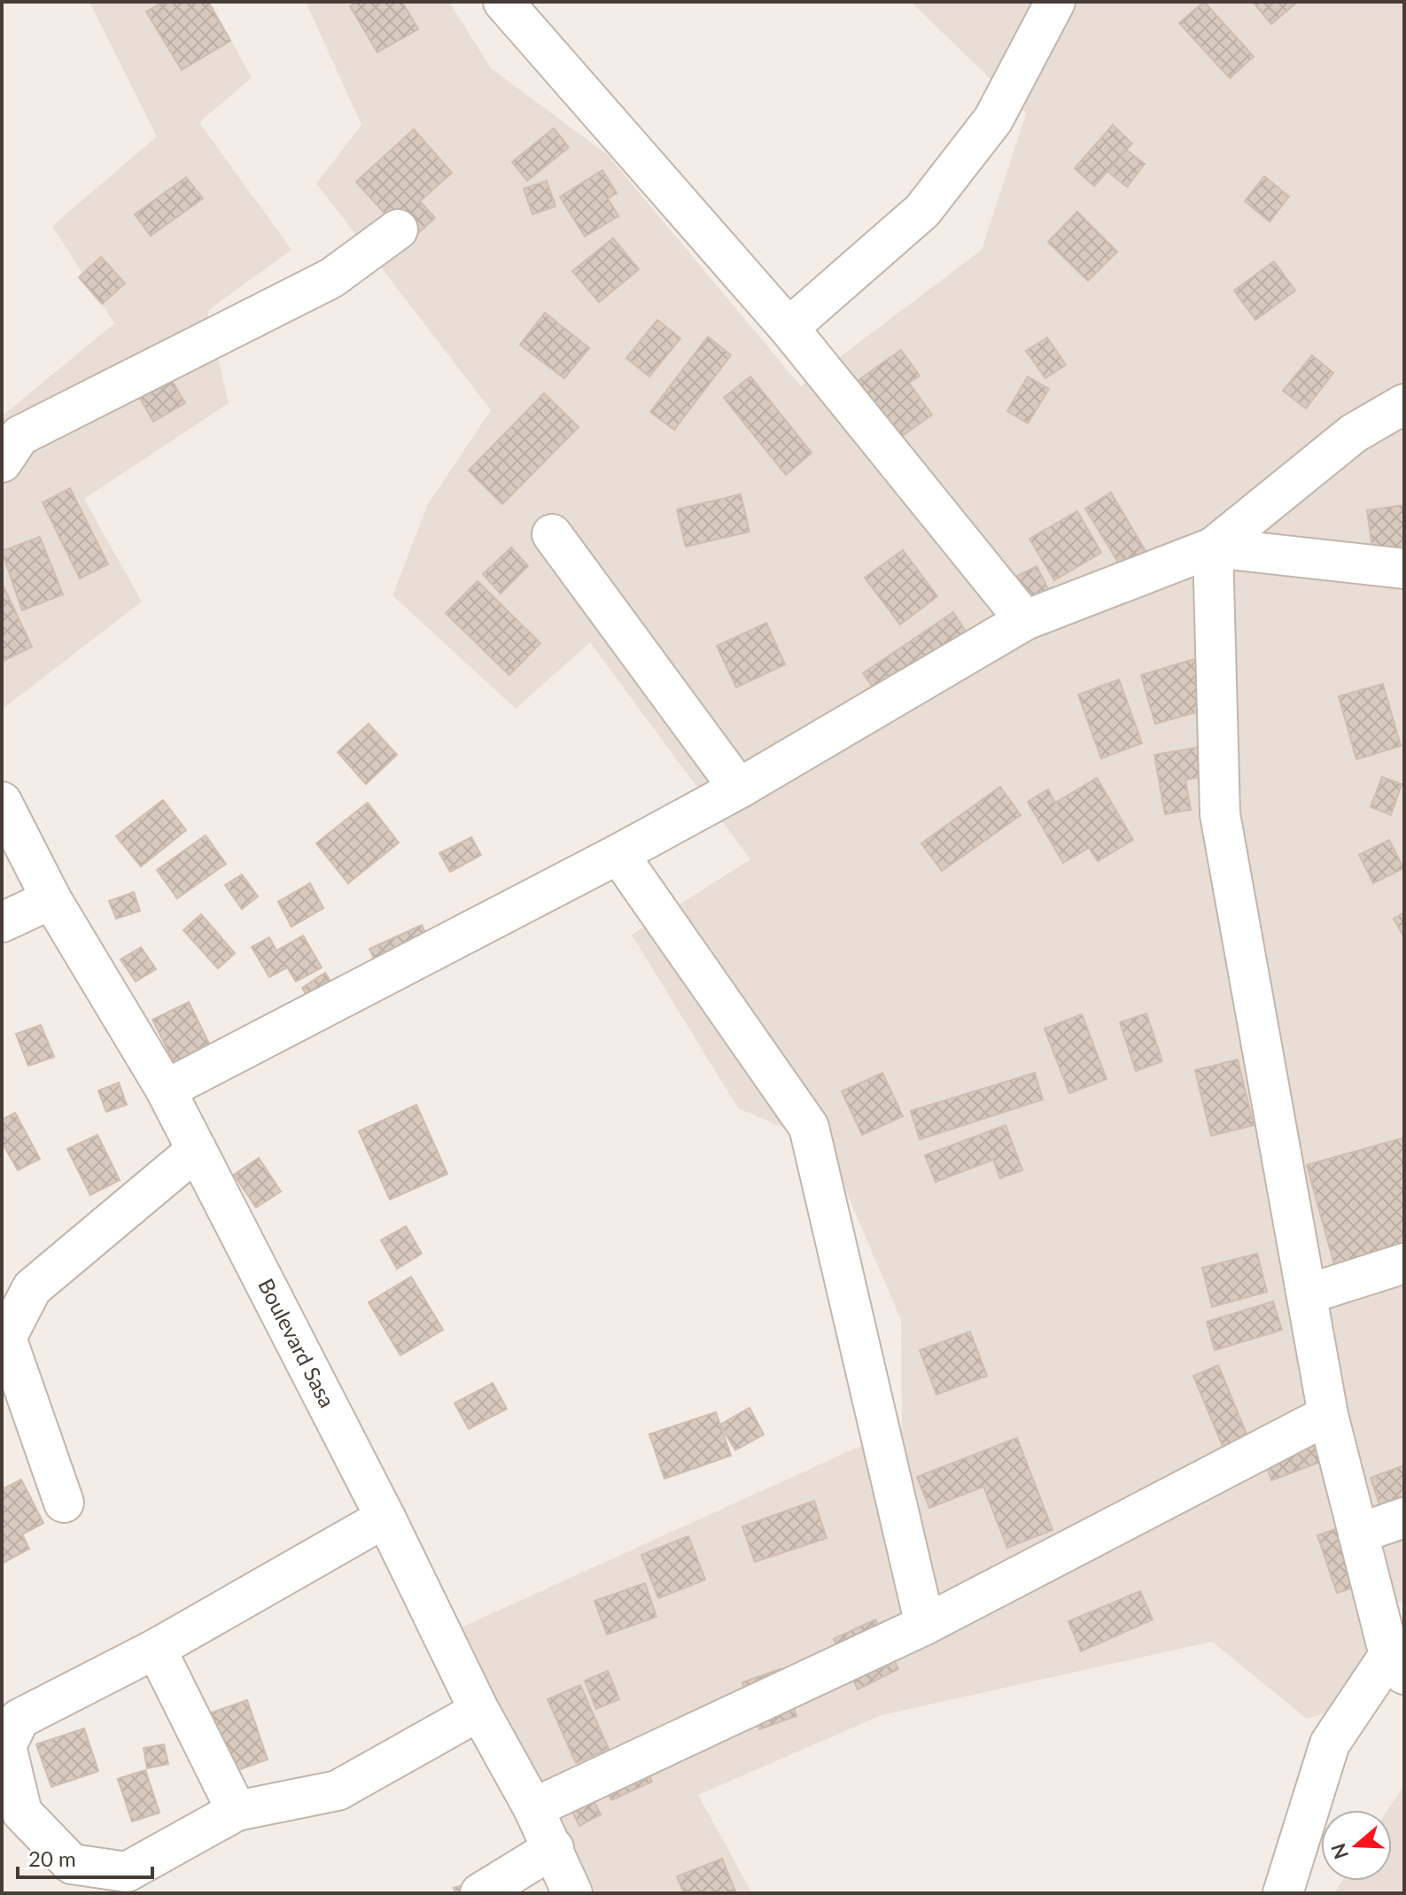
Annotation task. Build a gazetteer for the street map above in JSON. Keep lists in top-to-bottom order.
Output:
{
  "streets": {
    "street": ["Boulevard Sasa"]
  },
  "scale_bar": "20 m",
  "north": "left"
}
